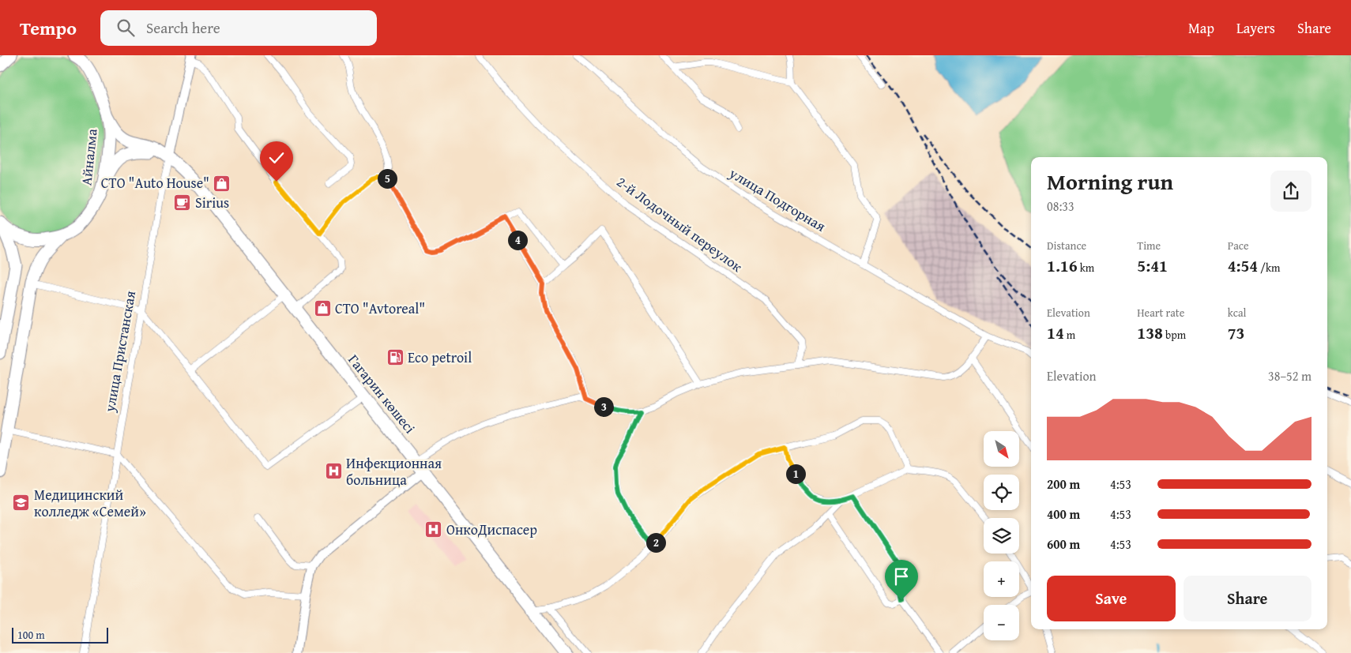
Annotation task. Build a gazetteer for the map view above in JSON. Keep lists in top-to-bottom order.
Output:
{
  "streets": {
    "highway": ["Айналма", "Гагарин көшесі"],
    "street": ["улица Подгорная", "2-й Лодочный переулок", "улица Пристанская"]
  },
  "crossings": [
    ["Айналма", "Гагарин көшесі"],
    ["улица Пристанская", "Гагарин көшесі"]
  ],
  "places": {
    "shop": ["СТО \"Auto House\"", "СТО \"Avtoreal\""],
    "cafe": ["Sirius"],
    "fuel station": ["Eco petroil"],
    "hospital": ["Инфекционная больница", "ОнкоДиспасер"],
    "school or university": ["Медицинский колледж «Семей»"]
  },
  "scale_bar": "100 m",
  "north": "bottom right",
  "page": {
    "header": "Tempo",
    "search": "Search here",
    "nav": ["Map", "Layers", "Share"],
    "heading": ["Morning run", "08:33"],
    "pins": [
      "5",
      "4",
      "3",
      "1",
      "2"
    ],
    "stats": [
      ["Distance", "1.16 km"],
      ["Time", "5:41"],
      ["Pace", "4:54 /km"],
      ["Elevation", "14 m"],
      ["Heart rate", "138 bpm"],
      ["kcal", "73"]
    ],
    "chart": ["Elevation", "38–52 m"],
    "map_buttons": ["+", "−"],
    "list": [
      {
        "name": "200 m",
        "note": "4:53"
      },
      {
        "name": "400 m",
        "note": "4:53"
      },
      {
        "name": "600 m",
        "note": "4:53"
      }
    ],
    "buttons": ["Save", "Share"],
    "scale": "100 m"
  }
}
